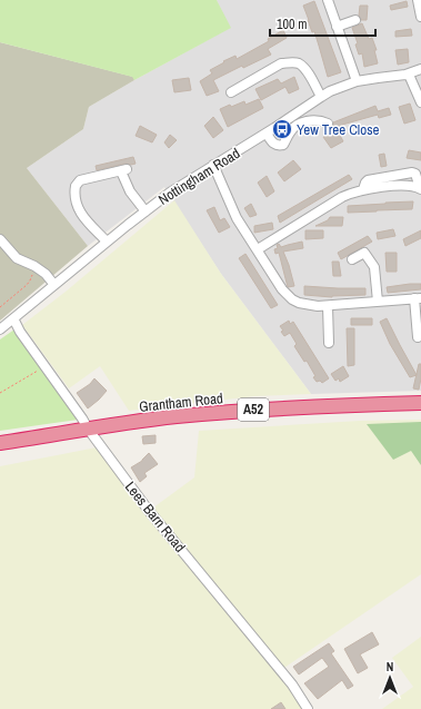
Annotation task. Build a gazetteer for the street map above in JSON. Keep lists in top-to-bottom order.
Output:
{
  "streets": {
    "highway": ["Grantham Road", "A52"],
    "street": ["Nottingham Road", "Lees Barn Road"]
  },
  "crossings": [
    ["Nottingham Road", "Lees Barn Road"],
    ["Grantham Road", "Lees Barn Road"]
  ],
  "places": {
    "bus stop": ["Yew Tree Close"]
  },
  "scale_bar": "100 m",
  "north": "top"
}
